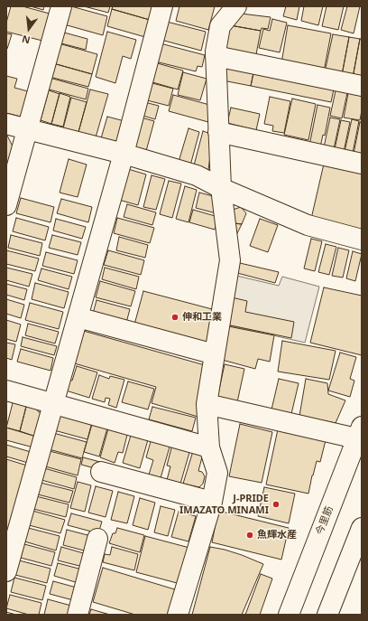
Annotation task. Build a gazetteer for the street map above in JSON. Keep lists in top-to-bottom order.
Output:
{
  "streets": {
    "street": ["今里筋"]
  },
  "places": ["伸和工業", "J-PRIDE IMAZATO MINAMI", "魚輝水産"],
  "north": "bottom"
}
